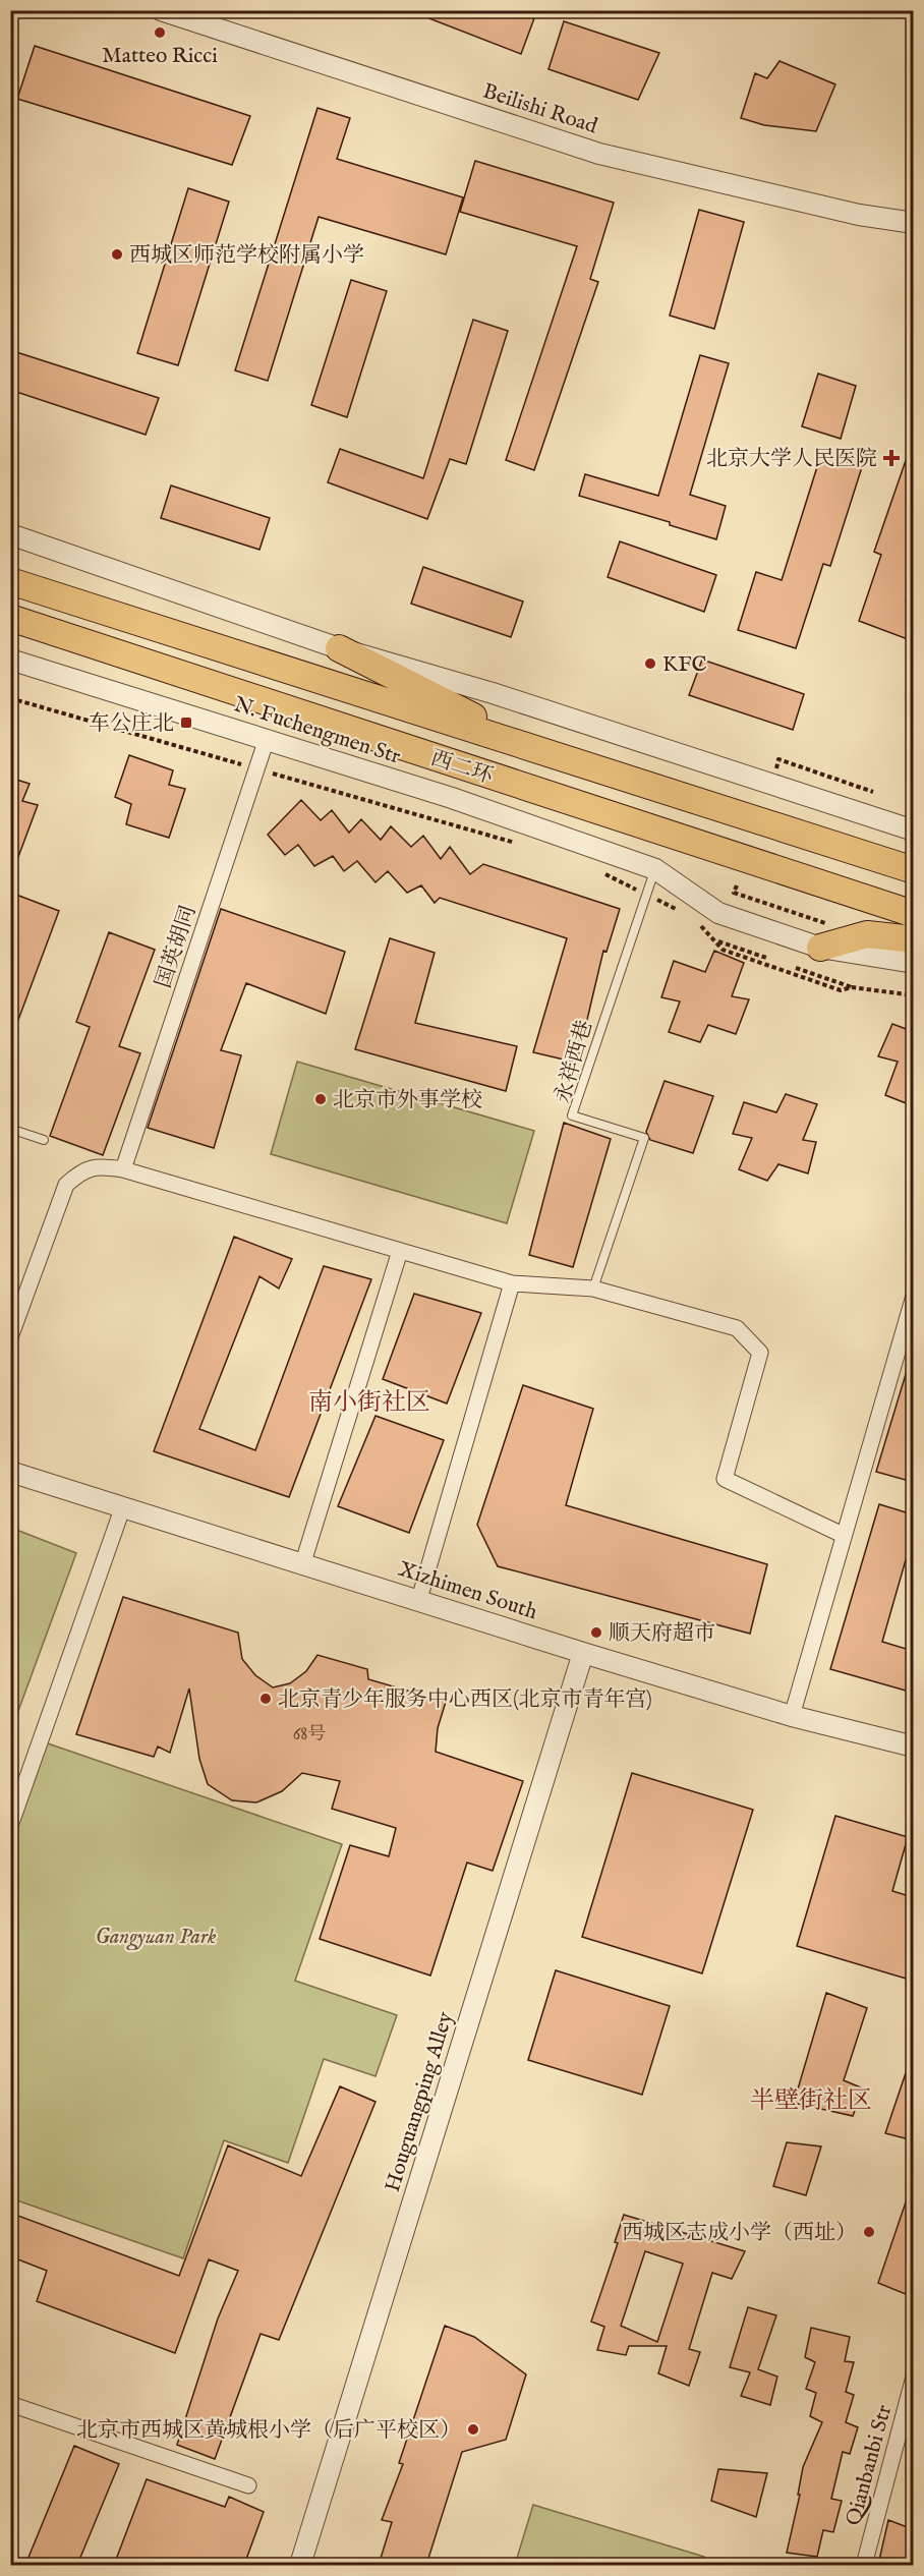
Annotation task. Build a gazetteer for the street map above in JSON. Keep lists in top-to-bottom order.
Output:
{
  "streets": {
    "highway": ["西二环"],
    "street": [
      "Beilishi Road",
      "N. Fuchengmen Str",
      "国英胡同",
      "Xizhimen South",
      "Houguangping Alley",
      "Qianbanbi Str"
    ],
    "lane": ["永祥西巷"]
  },
  "crossings": [
    ["N. Fuchengmen Str", "国英胡同"],
    ["N. Fuchengmen Str", "永祥西巷"],
    ["Xizhimen South", "Houguangping Alley"]
  ],
  "districts": ["南小街社区", "半壁街社区"],
  "parks": ["Gangyuan Park"],
  "places": {
    "other": [
      "Matteo Ricci",
      "西城区师范学校附属小学",
      "KFC",
      "北京市外事学校",
      "顺天府超市",
      "北京青少年服务中心西区(北京市青年宫)",
      "西城区志成小学（西址）",
      "北京市西城区黄城根小学（后广平校区）"
    ],
    "health": ["北京大学人民医院"],
    "transit": ["车公庄北"]
  },
  "house_numbers": ["68号"]
}
